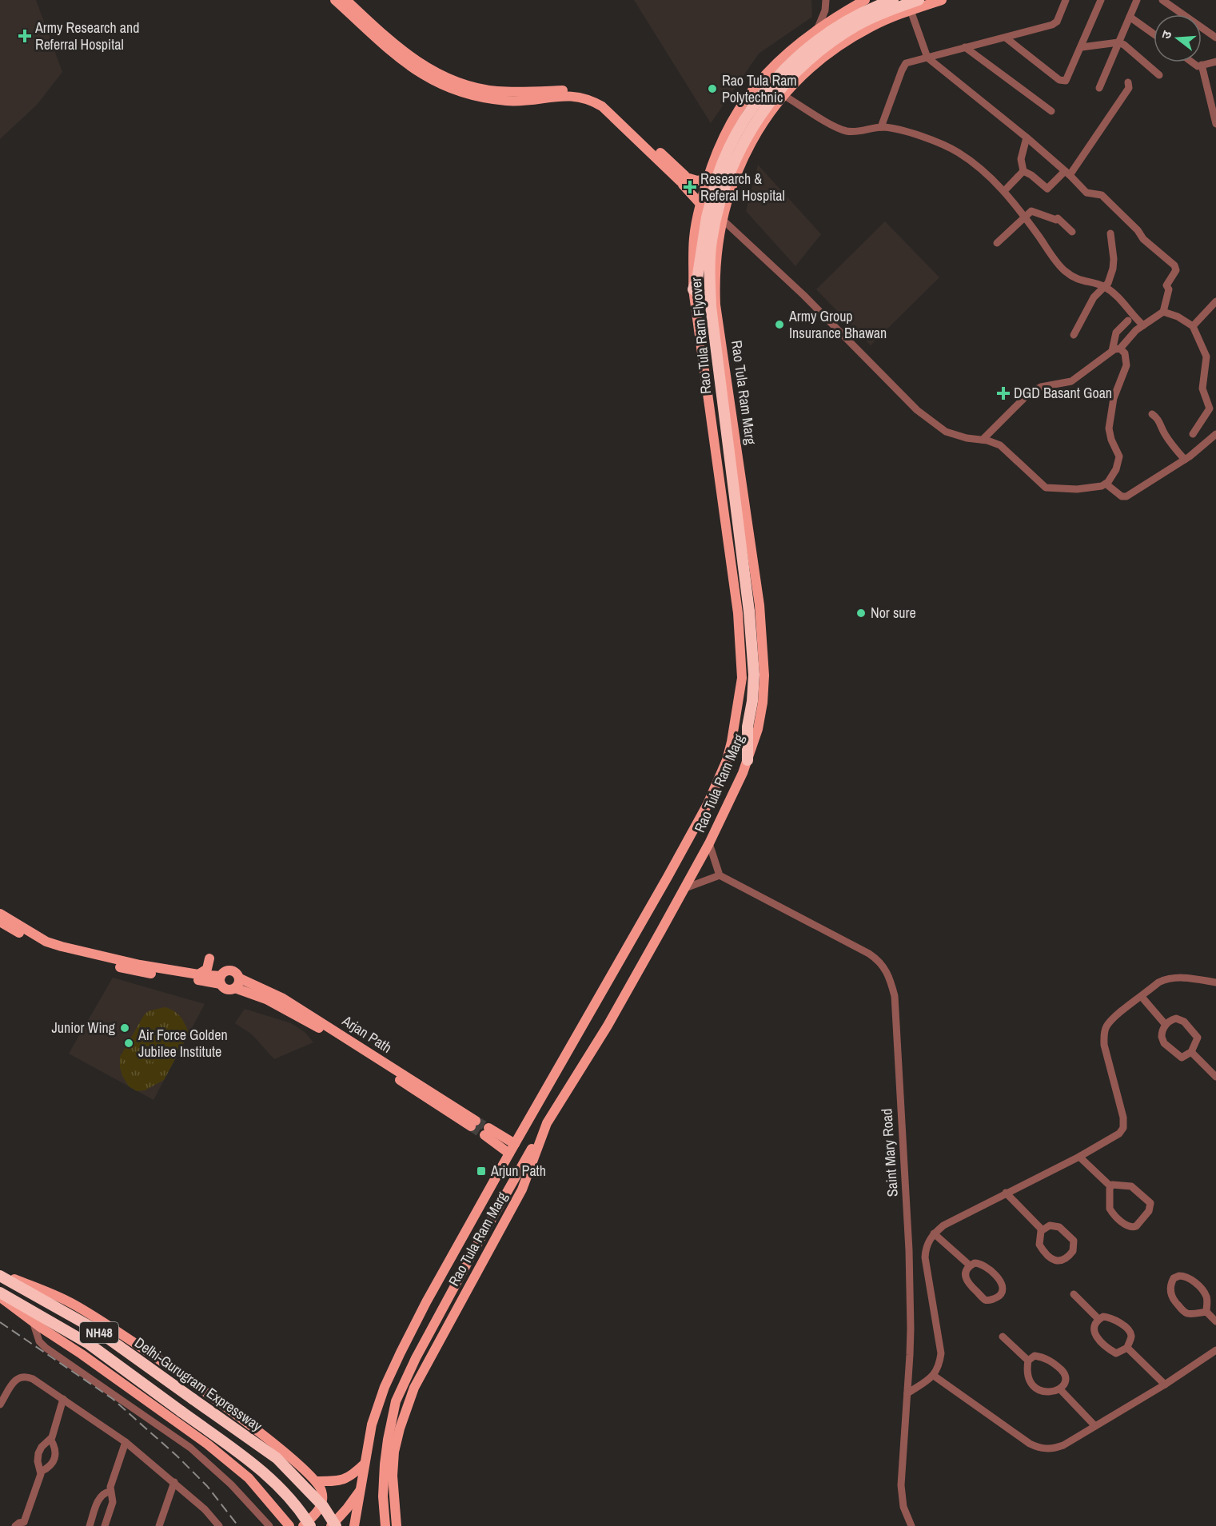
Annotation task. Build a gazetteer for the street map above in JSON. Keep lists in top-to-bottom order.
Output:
{
  "streets": {
    "highway": ["Rao Tula Ram Flyover", "NH48", "Delhi-Gurugram Expressway"],
    "main road": ["Rao Tula Ram Marg", "Arjan Path"],
    "street": ["Saint Mary Road"]
  },
  "crossings": [
    ["Rao Tula Ram Flyover", "Rao Tula Ram Marg"]
  ],
  "places": {
    "health": ["Army Research and Referral Hospital", "Research & Referal Hospital", "DGD Basant Goan"],
    "other": [
      "Rao Tula Ram Polytechnic",
      "Army Group Insurance Bhawan",
      "Nor sure",
      "Junior Wing",
      "Air Force Golden Jubilee Institute"
    ],
    "transit": ["Arjun Path"]
  },
  "north": "left"
}
